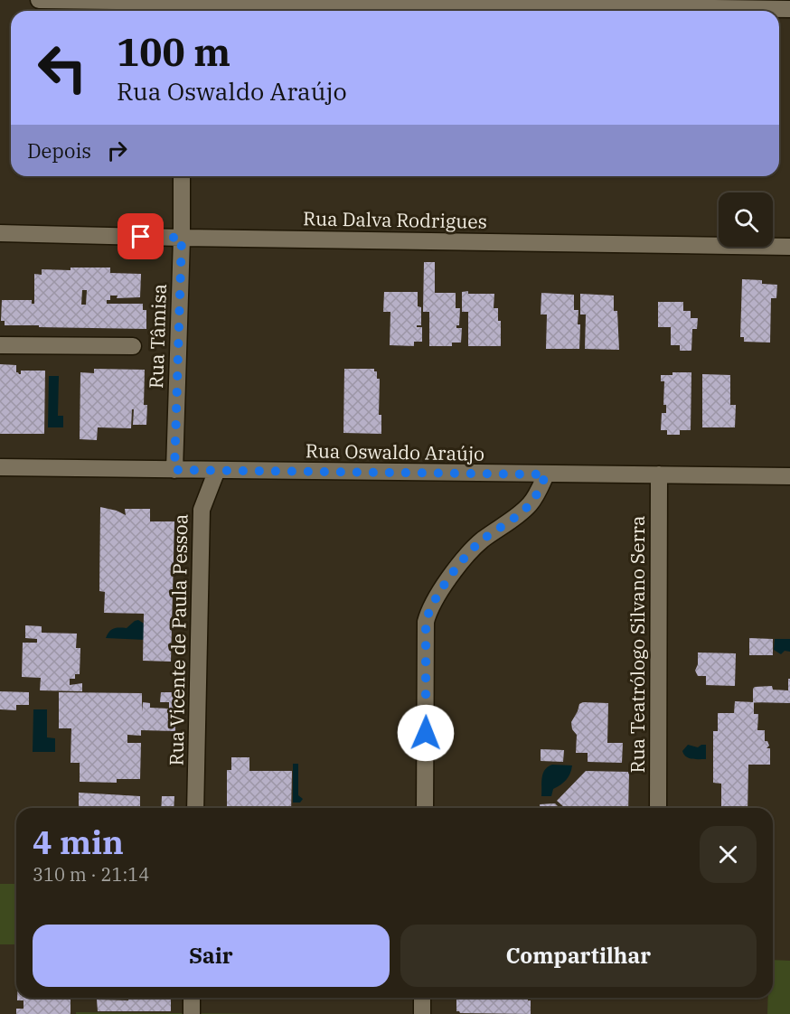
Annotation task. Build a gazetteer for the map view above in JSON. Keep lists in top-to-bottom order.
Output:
{
  "streets": {
    "street": [
      "Rua Dalva Rodrigues",
      "Rua Tâmisa",
      "Rua Oswaldo Araújo",
      "Rua Vicente de Paula Pessoa",
      "Rua Teatrólogo Silvano Serra"
    ]
  },
  "crossings": [
    ["Rua Dalva Rodrigues", "Rua Tâmisa"],
    ["Rua Tâmisa", "Rua Oswaldo Araújo"],
    ["Rua Oswaldo Araújo", "Rua Vicente de Paula Pessoa"],
    ["Rua Oswaldo Araújo", "Rua Teatrólogo Silvano Serra"]
  ],
  "page": {
    "turn": ["100 m", "Rua Oswaldo Araújo"],
    "then": "Depois",
    "heading": ["4 min", "310 m · 21:14"],
    "buttons": ["Sair", "Compartilhar"]
  }
}
